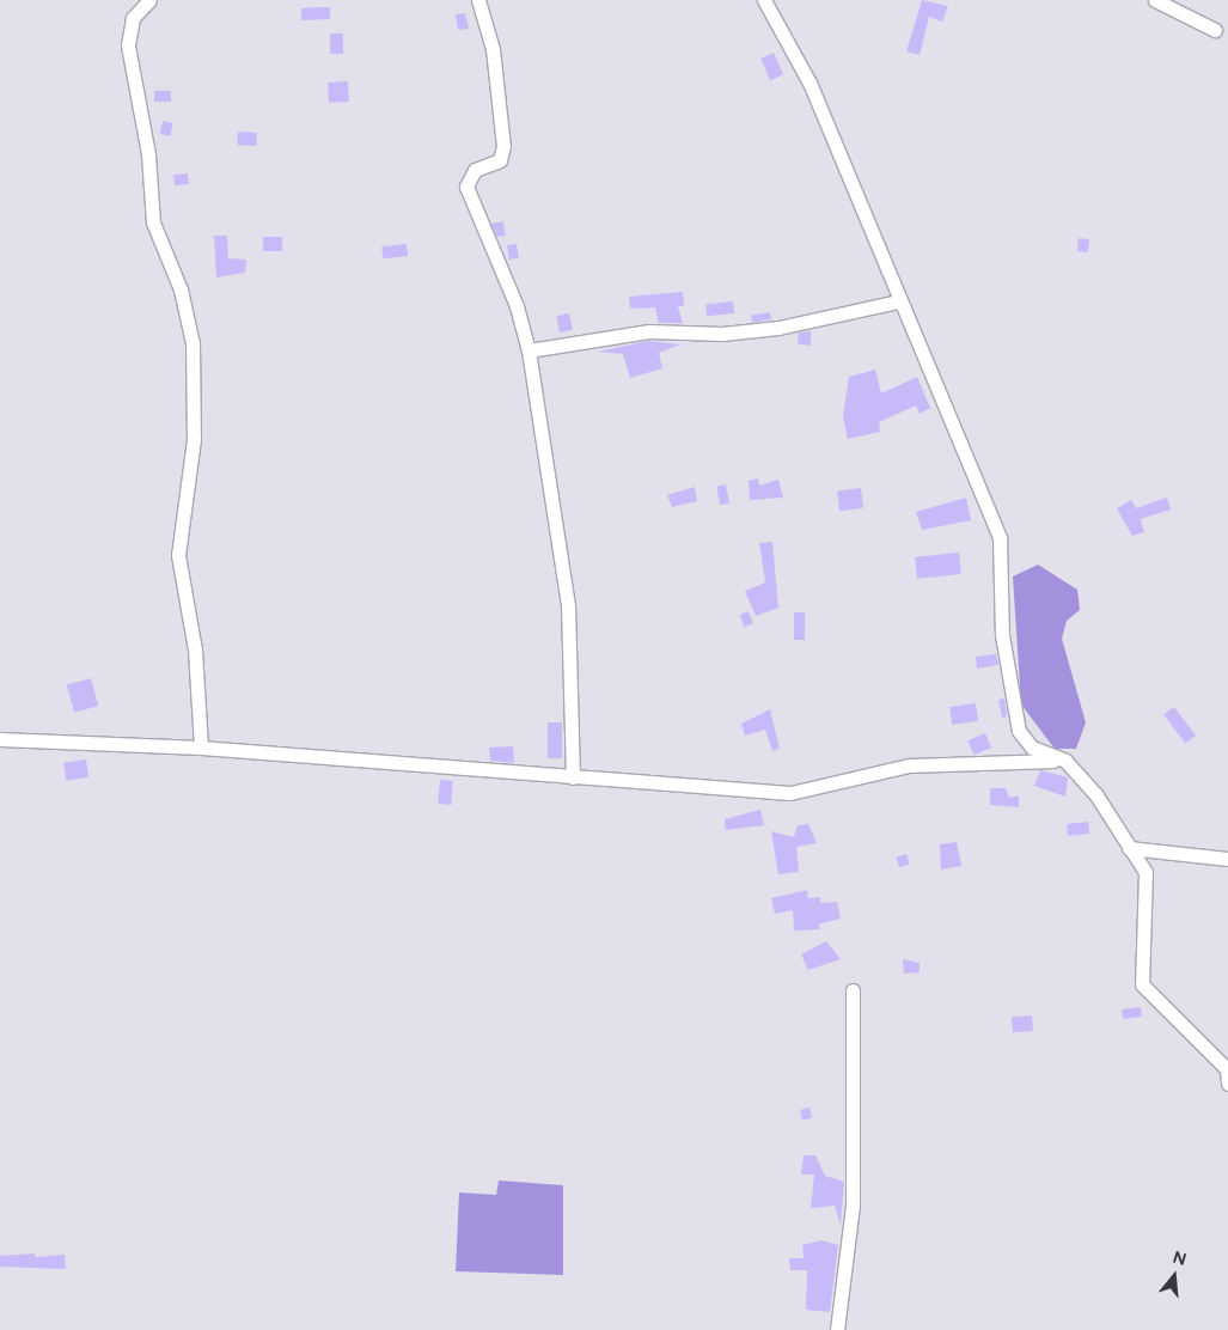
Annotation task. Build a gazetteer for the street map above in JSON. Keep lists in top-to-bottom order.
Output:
{
  "north": "top"
}
